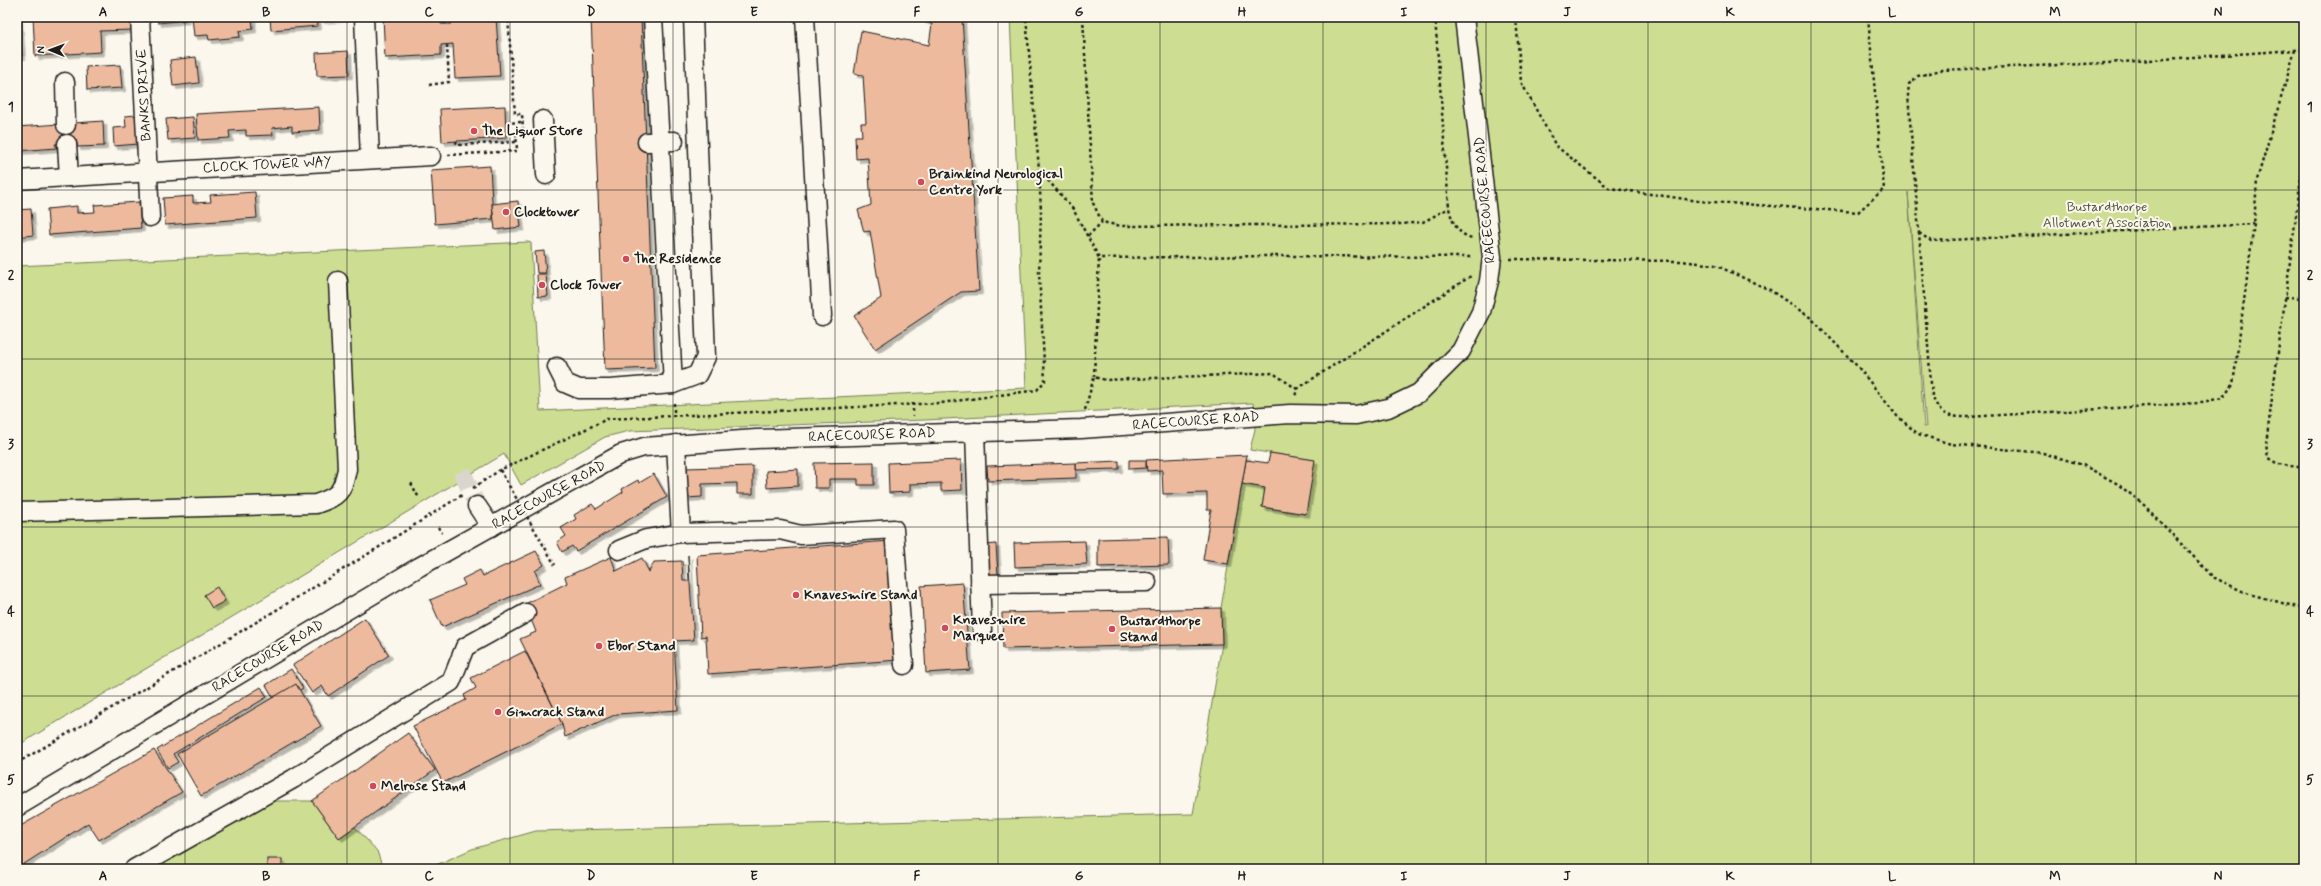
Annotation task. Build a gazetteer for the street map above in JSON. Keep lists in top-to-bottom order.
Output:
{
  "streets": {
    "street": ["BANKS DRIVE", "CLOCK TOWER WAY", "RACECOURSE ROAD"]
  },
  "crossings": [
    ["BANKS DRIVE", "CLOCK TOWER WAY"]
  ],
  "parks": ["Bustardthorpe Allotment Association"],
  "places": [
    "The Liquor Store",
    "Brainkind Neurological Centre York",
    "Clocktower",
    "The Residence",
    "Clock Tower",
    "Knavesmire Stand",
    "Knavesmire Marquee",
    "Bustardthorpe Stand",
    "Ebor Stand",
    "Gimcrack Stand",
    "Melrose Stand"
  ],
  "north": "left",
  "grid": {
    "columns": [
      "A",
      "B",
      "C",
      "D",
      "E",
      "F",
      "G",
      "H",
      "I",
      "J",
      "K",
      "L",
      "M",
      "N"
    ],
    "rows": [
      "1",
      "2",
      "3",
      "4",
      "5"
    ]
  }
}
